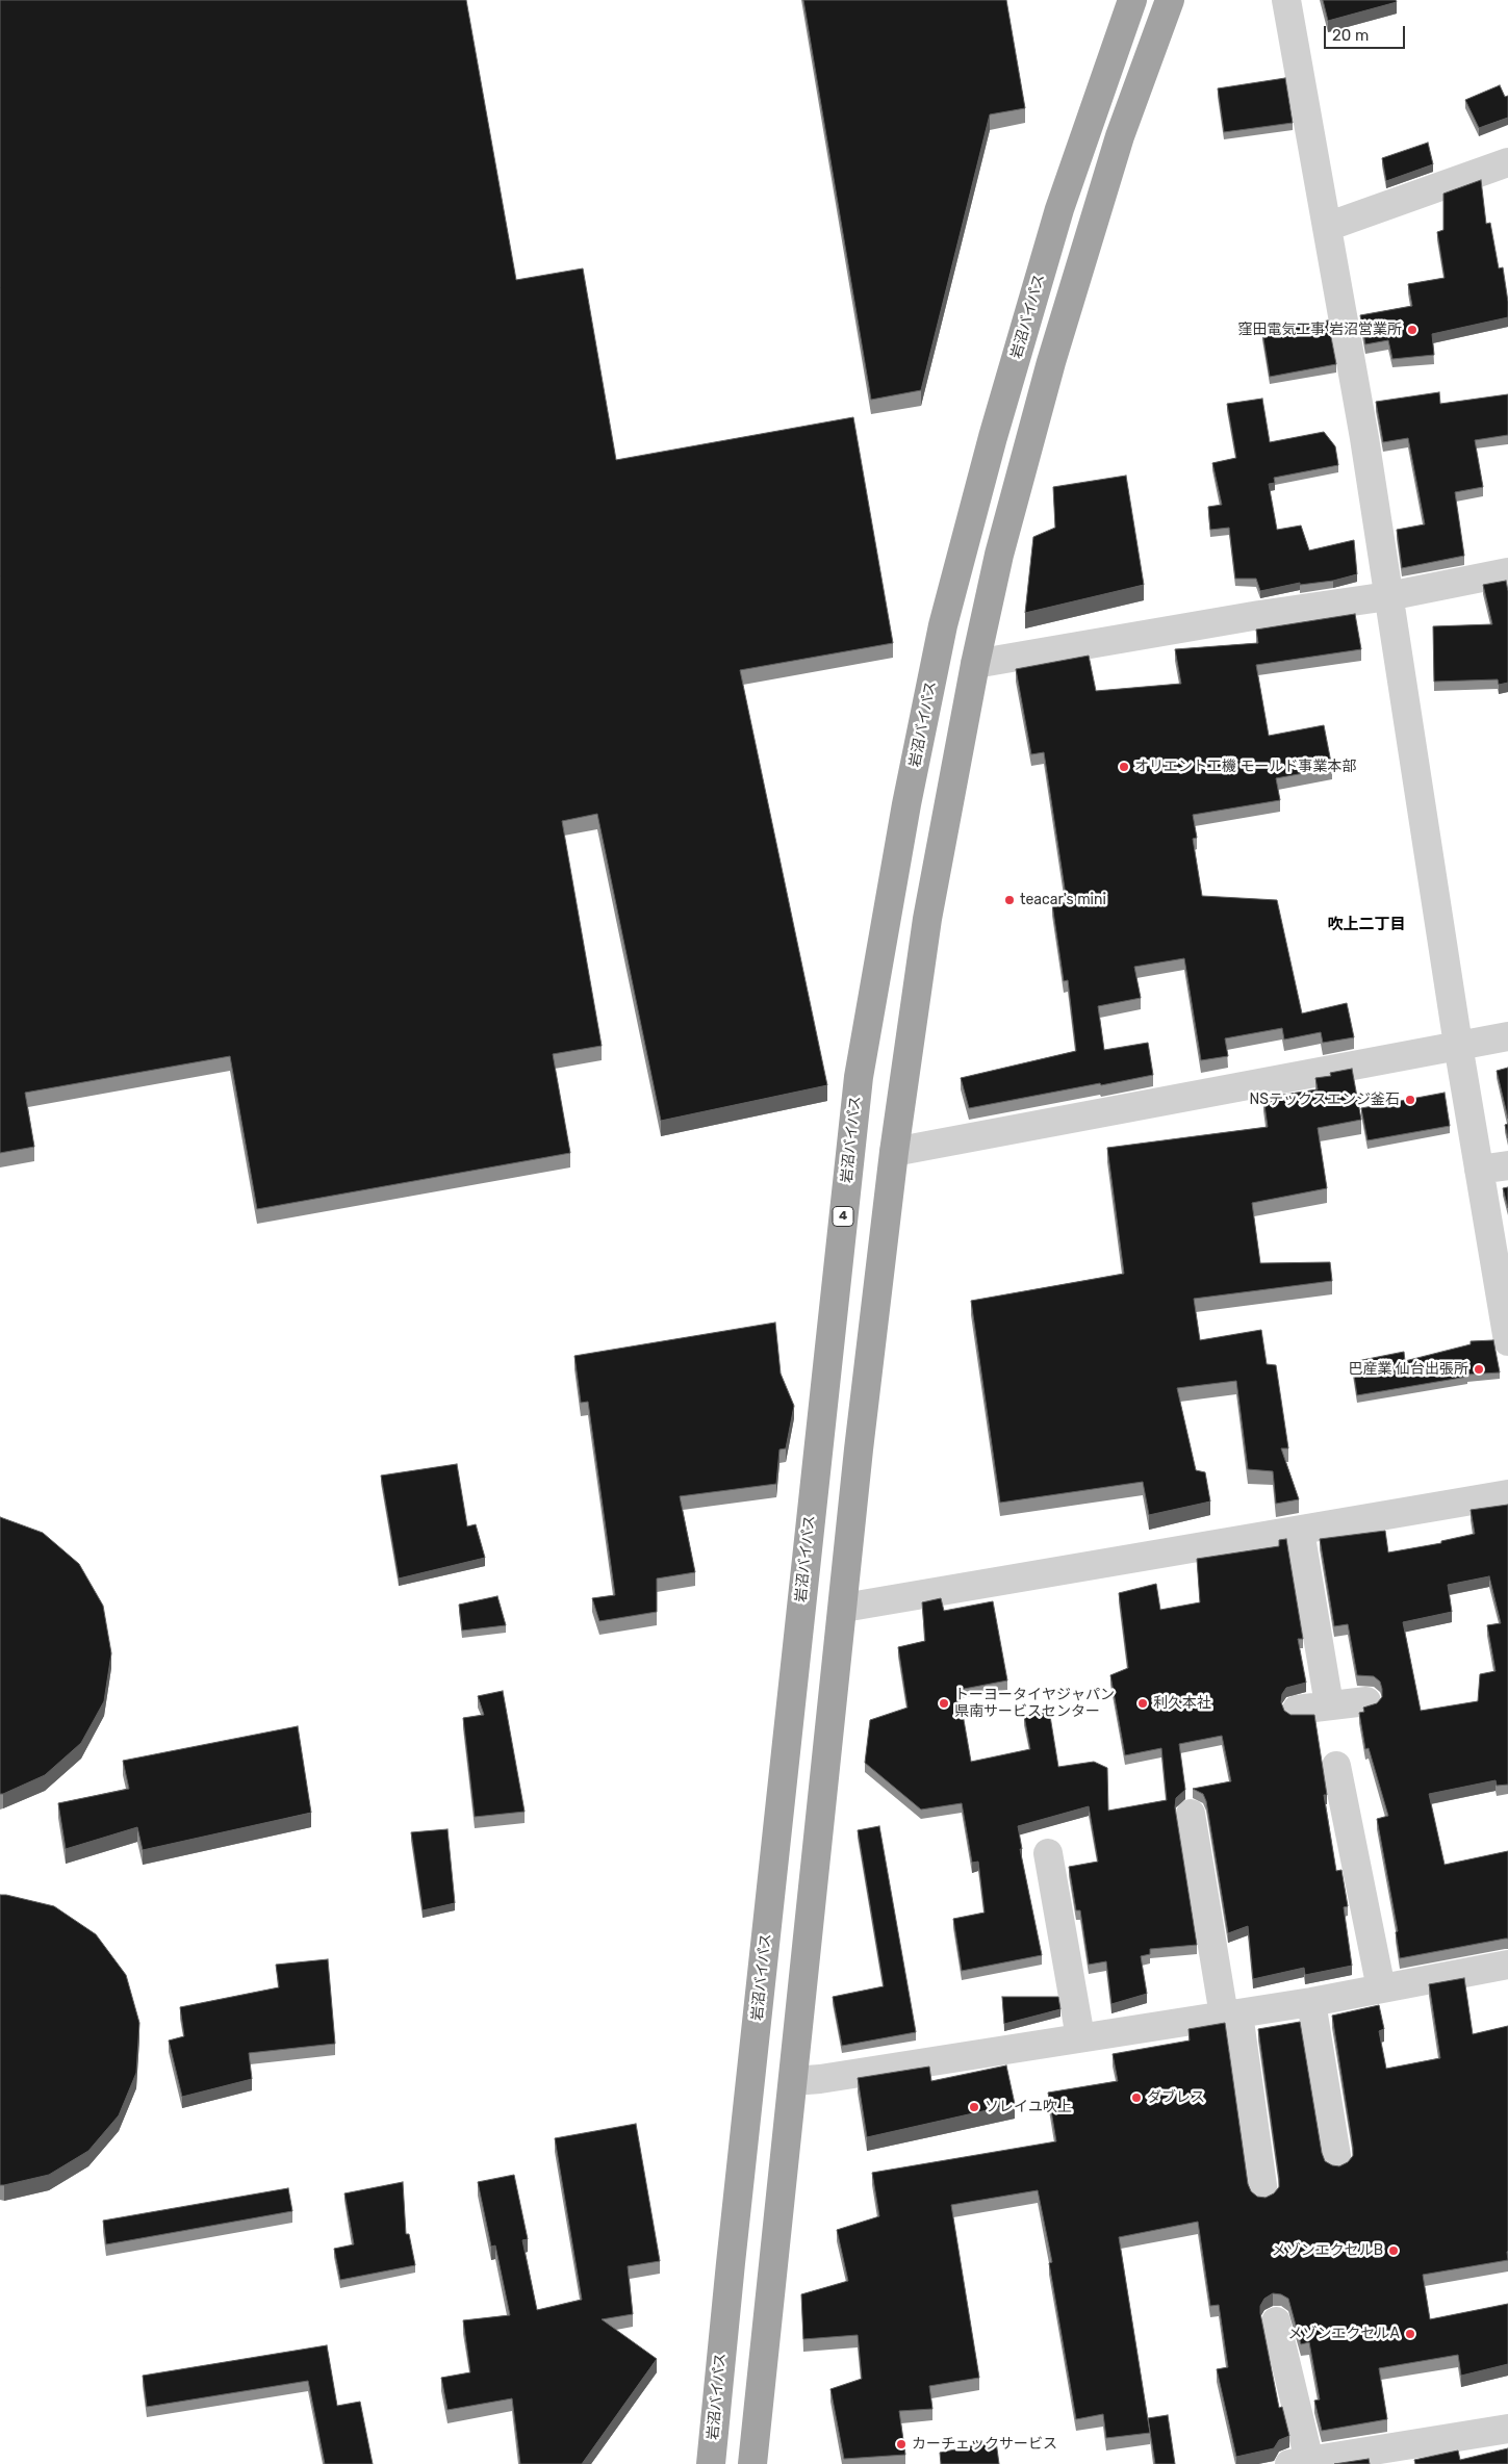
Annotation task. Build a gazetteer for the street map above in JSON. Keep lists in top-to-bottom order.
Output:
{
  "streets": {
    "highway": ["岩沼バイパス", "4"]
  },
  "districts": ["吹上二丁目"],
  "places": [
    "窪田電気工事 岩沼営業所",
    "オリエント工機 モールド事業本部",
    "teacar's mini",
    "NSテックスエンジ釜石",
    "巴産業 仙台出張所",
    "トーヨータイヤジャパン 県南サービスセンター",
    "利久本社",
    "ダブレス",
    "ソレイユ吹上",
    "メゾンエクセルB",
    "メゾンエクセルA",
    "カーチェックサービス"
  ],
  "scale_bar": "20 m"
}
